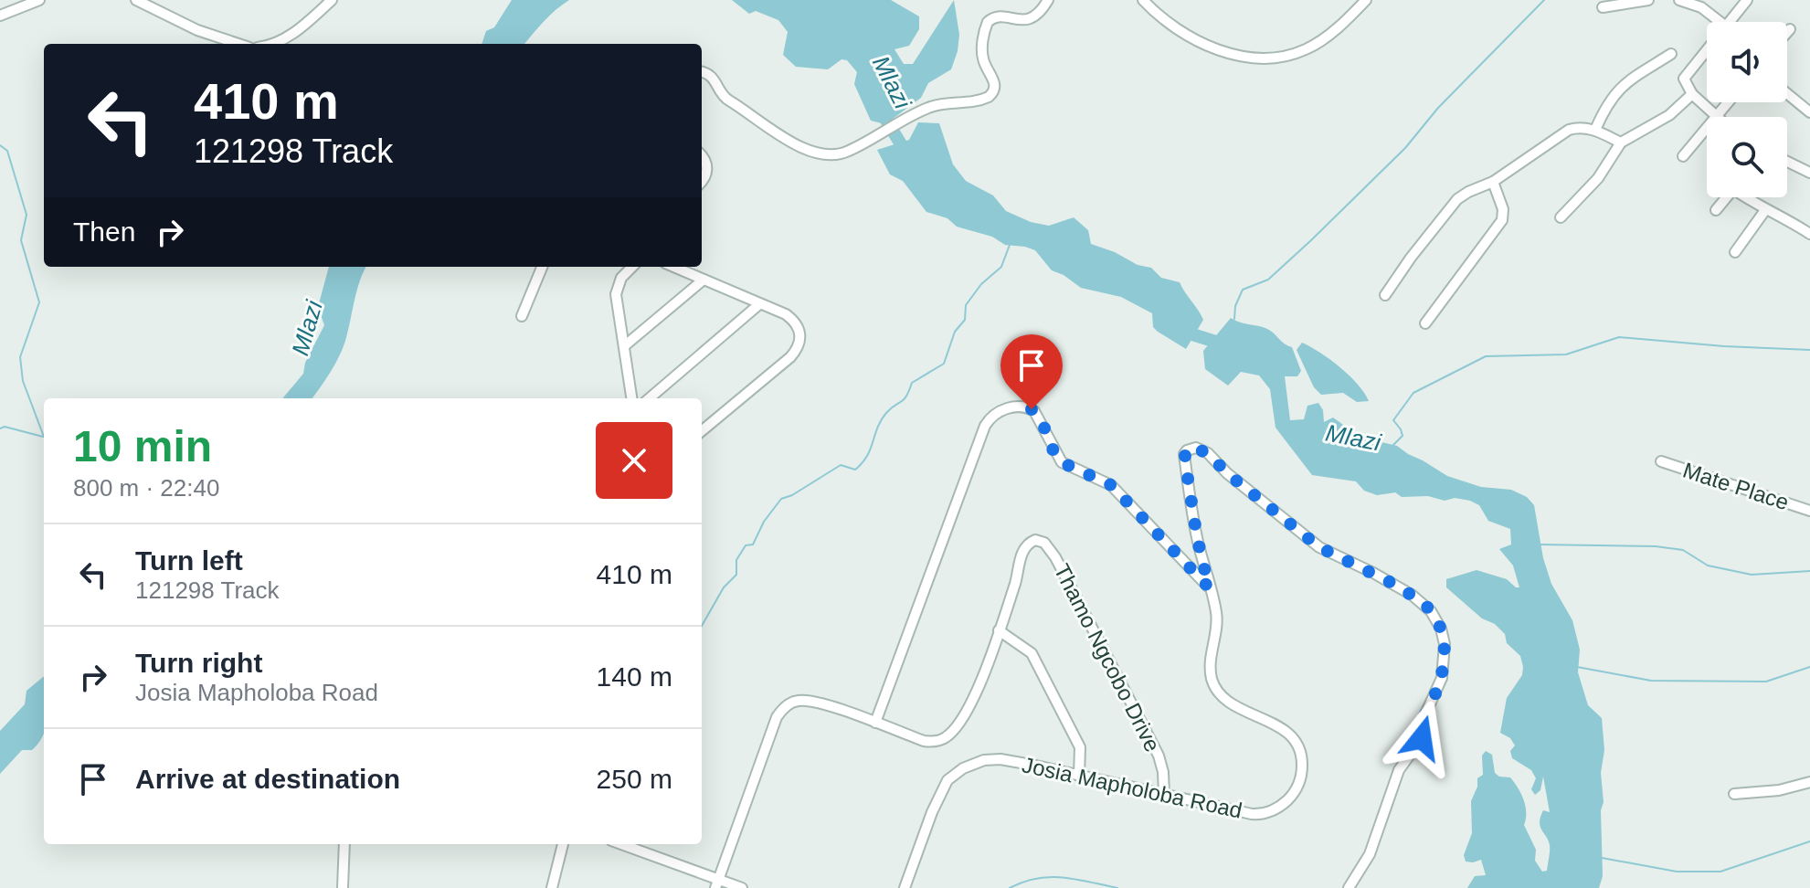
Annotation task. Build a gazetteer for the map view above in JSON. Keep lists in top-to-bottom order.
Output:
{
  "streets": {
    "street": ["Mate Place", "Thamo Ngcobo Drive", "Josia Mapholoba Road"]
  },
  "crossings": [
    ["Thamo Ngcobo Drive", "Josia Mapholoba Road"]
  ],
  "water": ["Mlazi"],
  "page": {
    "turn": ["410 m", "121298 Track"],
    "then": "Then",
    "heading": ["10 min", "800 m · 22:40"],
    "list": [
      {
        "name": "Turn left",
        "note": "121298 Track",
        "value": "410 m"
      },
      {
        "name": "Turn right",
        "note": "Josia Mapholoba Road",
        "value": "140 m"
      },
      {
        "name": "Arrive at destination",
        "value": "250 m"
      }
    ]
  }
}
